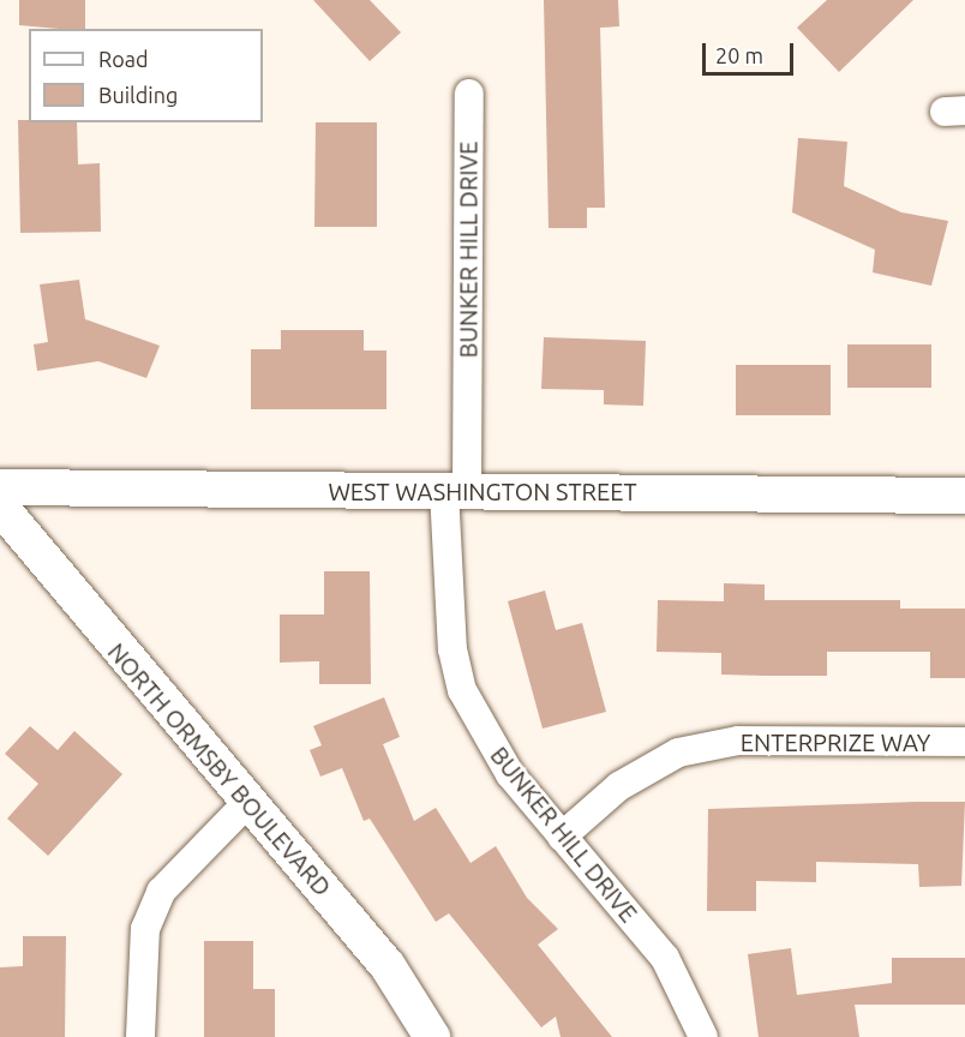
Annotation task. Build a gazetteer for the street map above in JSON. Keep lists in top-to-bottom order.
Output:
{
  "streets": {
    "street": [
      "BUNKER HILL DRIVE",
      "WEST WASHINGTON STREET",
      "ENTERPRIZE WAY",
      "NORTH ORMSBY BOULEVARD"
    ]
  },
  "crossings": [
    ["BUNKER HILL DRIVE", "WEST WASHINGTON STREET"],
    ["BUNKER HILL DRIVE", "ENTERPRIZE WAY"]
  ],
  "legend": ["Road", "Building"],
  "scale_bar": "20 m"
}
